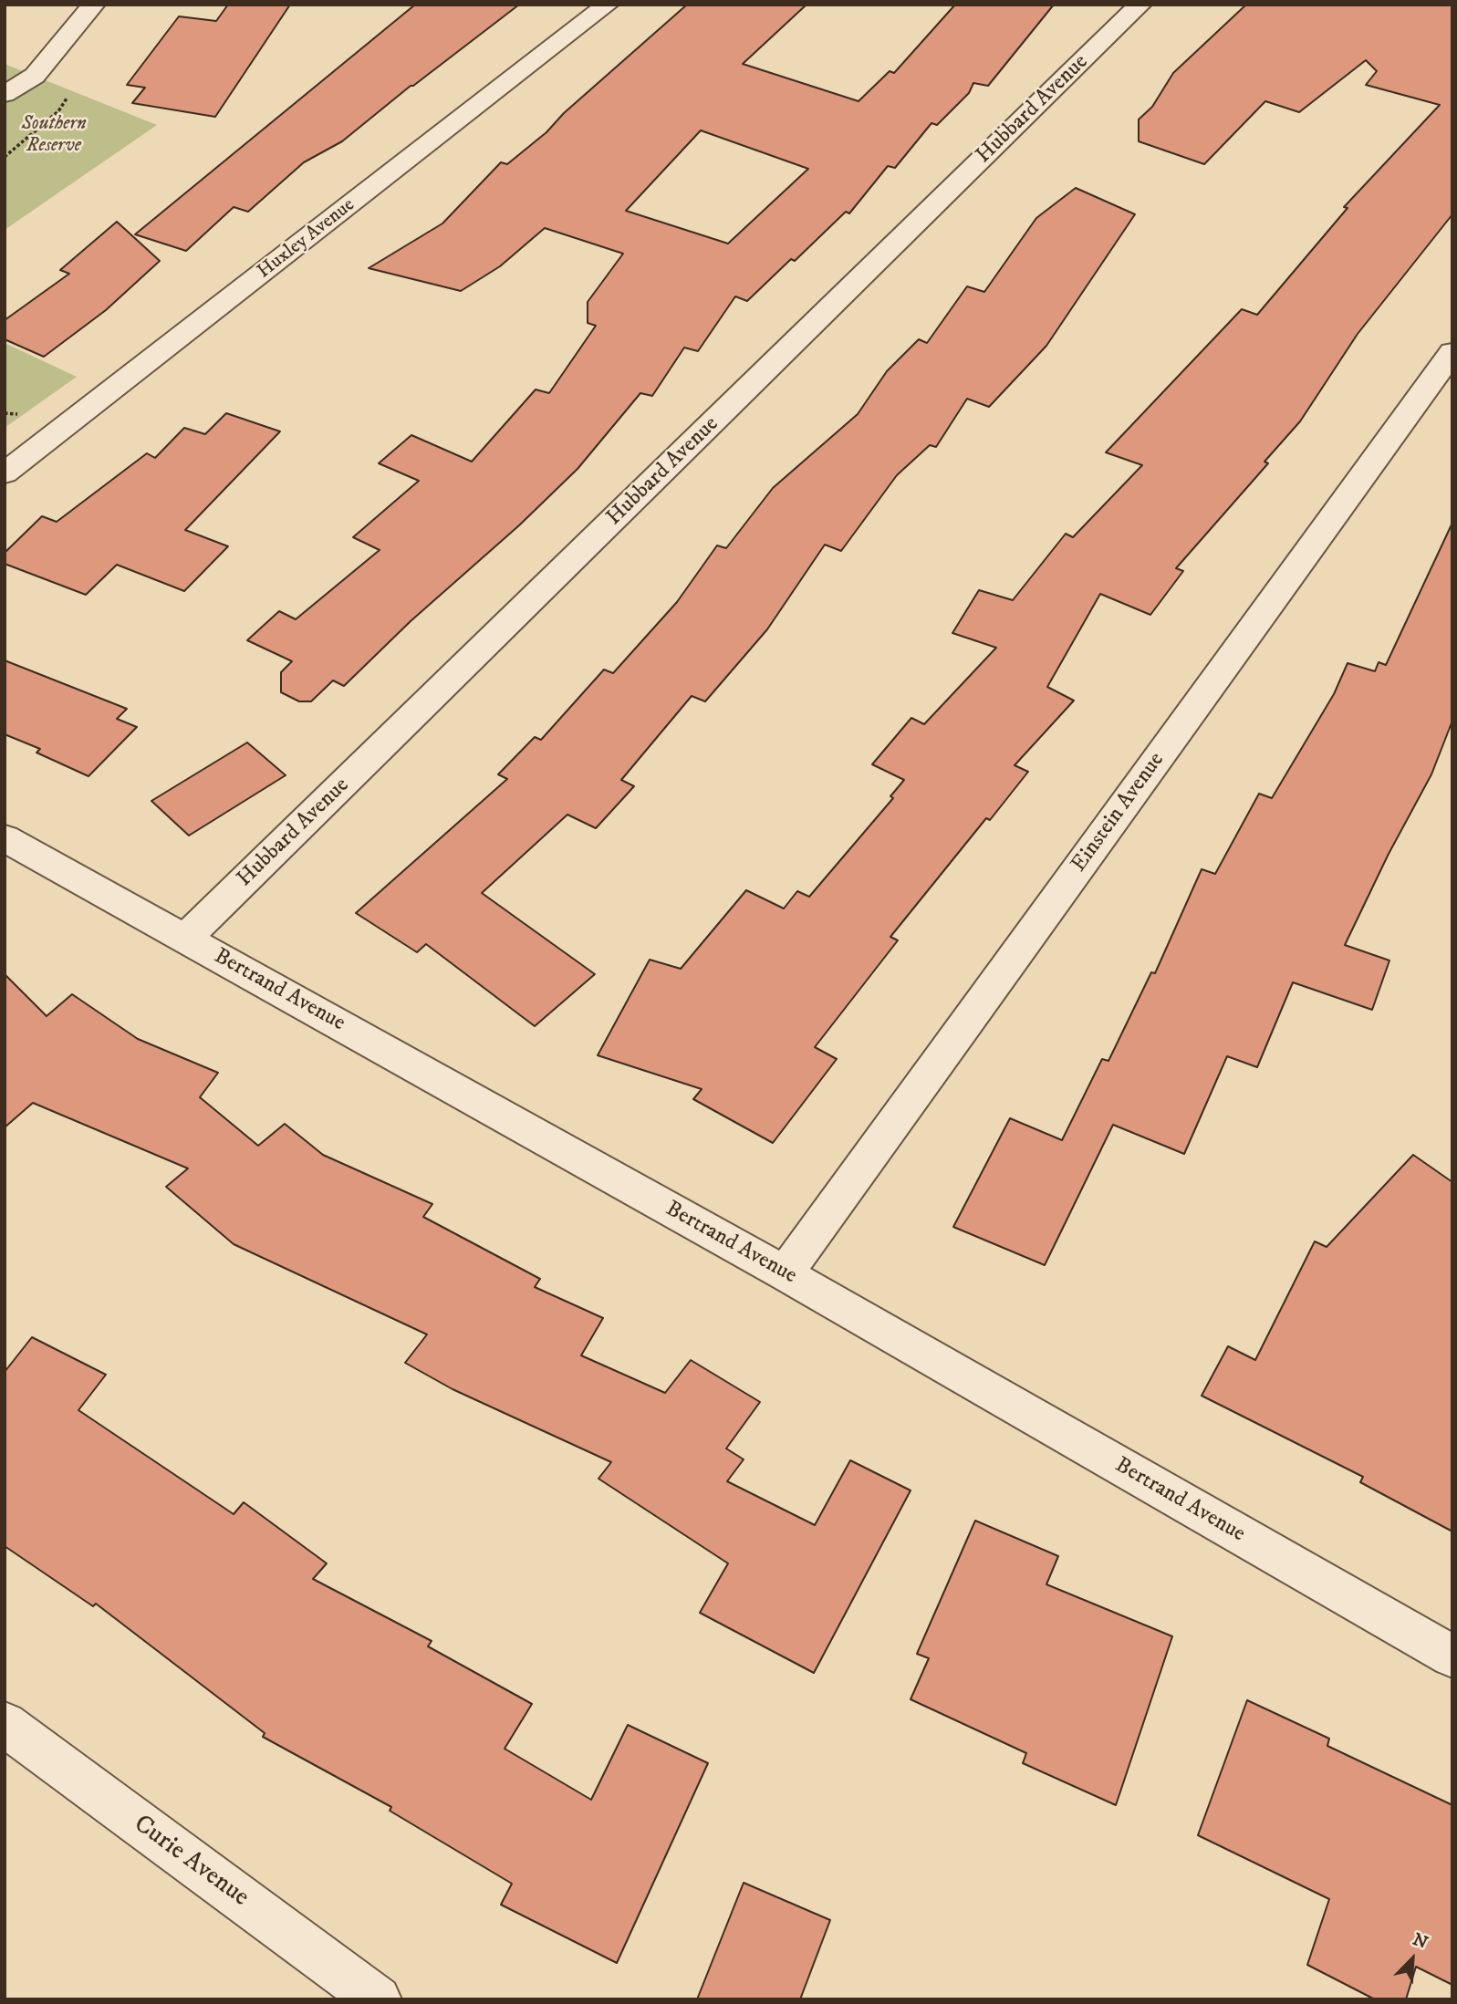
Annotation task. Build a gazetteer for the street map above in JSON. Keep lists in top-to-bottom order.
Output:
{
  "streets": {
    "street": [
      "Hubbard Avenue",
      "Huxley Avenue",
      "Einstein Avenue",
      "Bertrand Avenue",
      "Curie Avenue"
    ]
  },
  "crossings": [
    ["Hubbard Avenue", "Bertrand Avenue"],
    ["Einstein Avenue", "Bertrand Avenue"]
  ],
  "parks": ["Southern Reserve"],
  "north": "top right"
}
